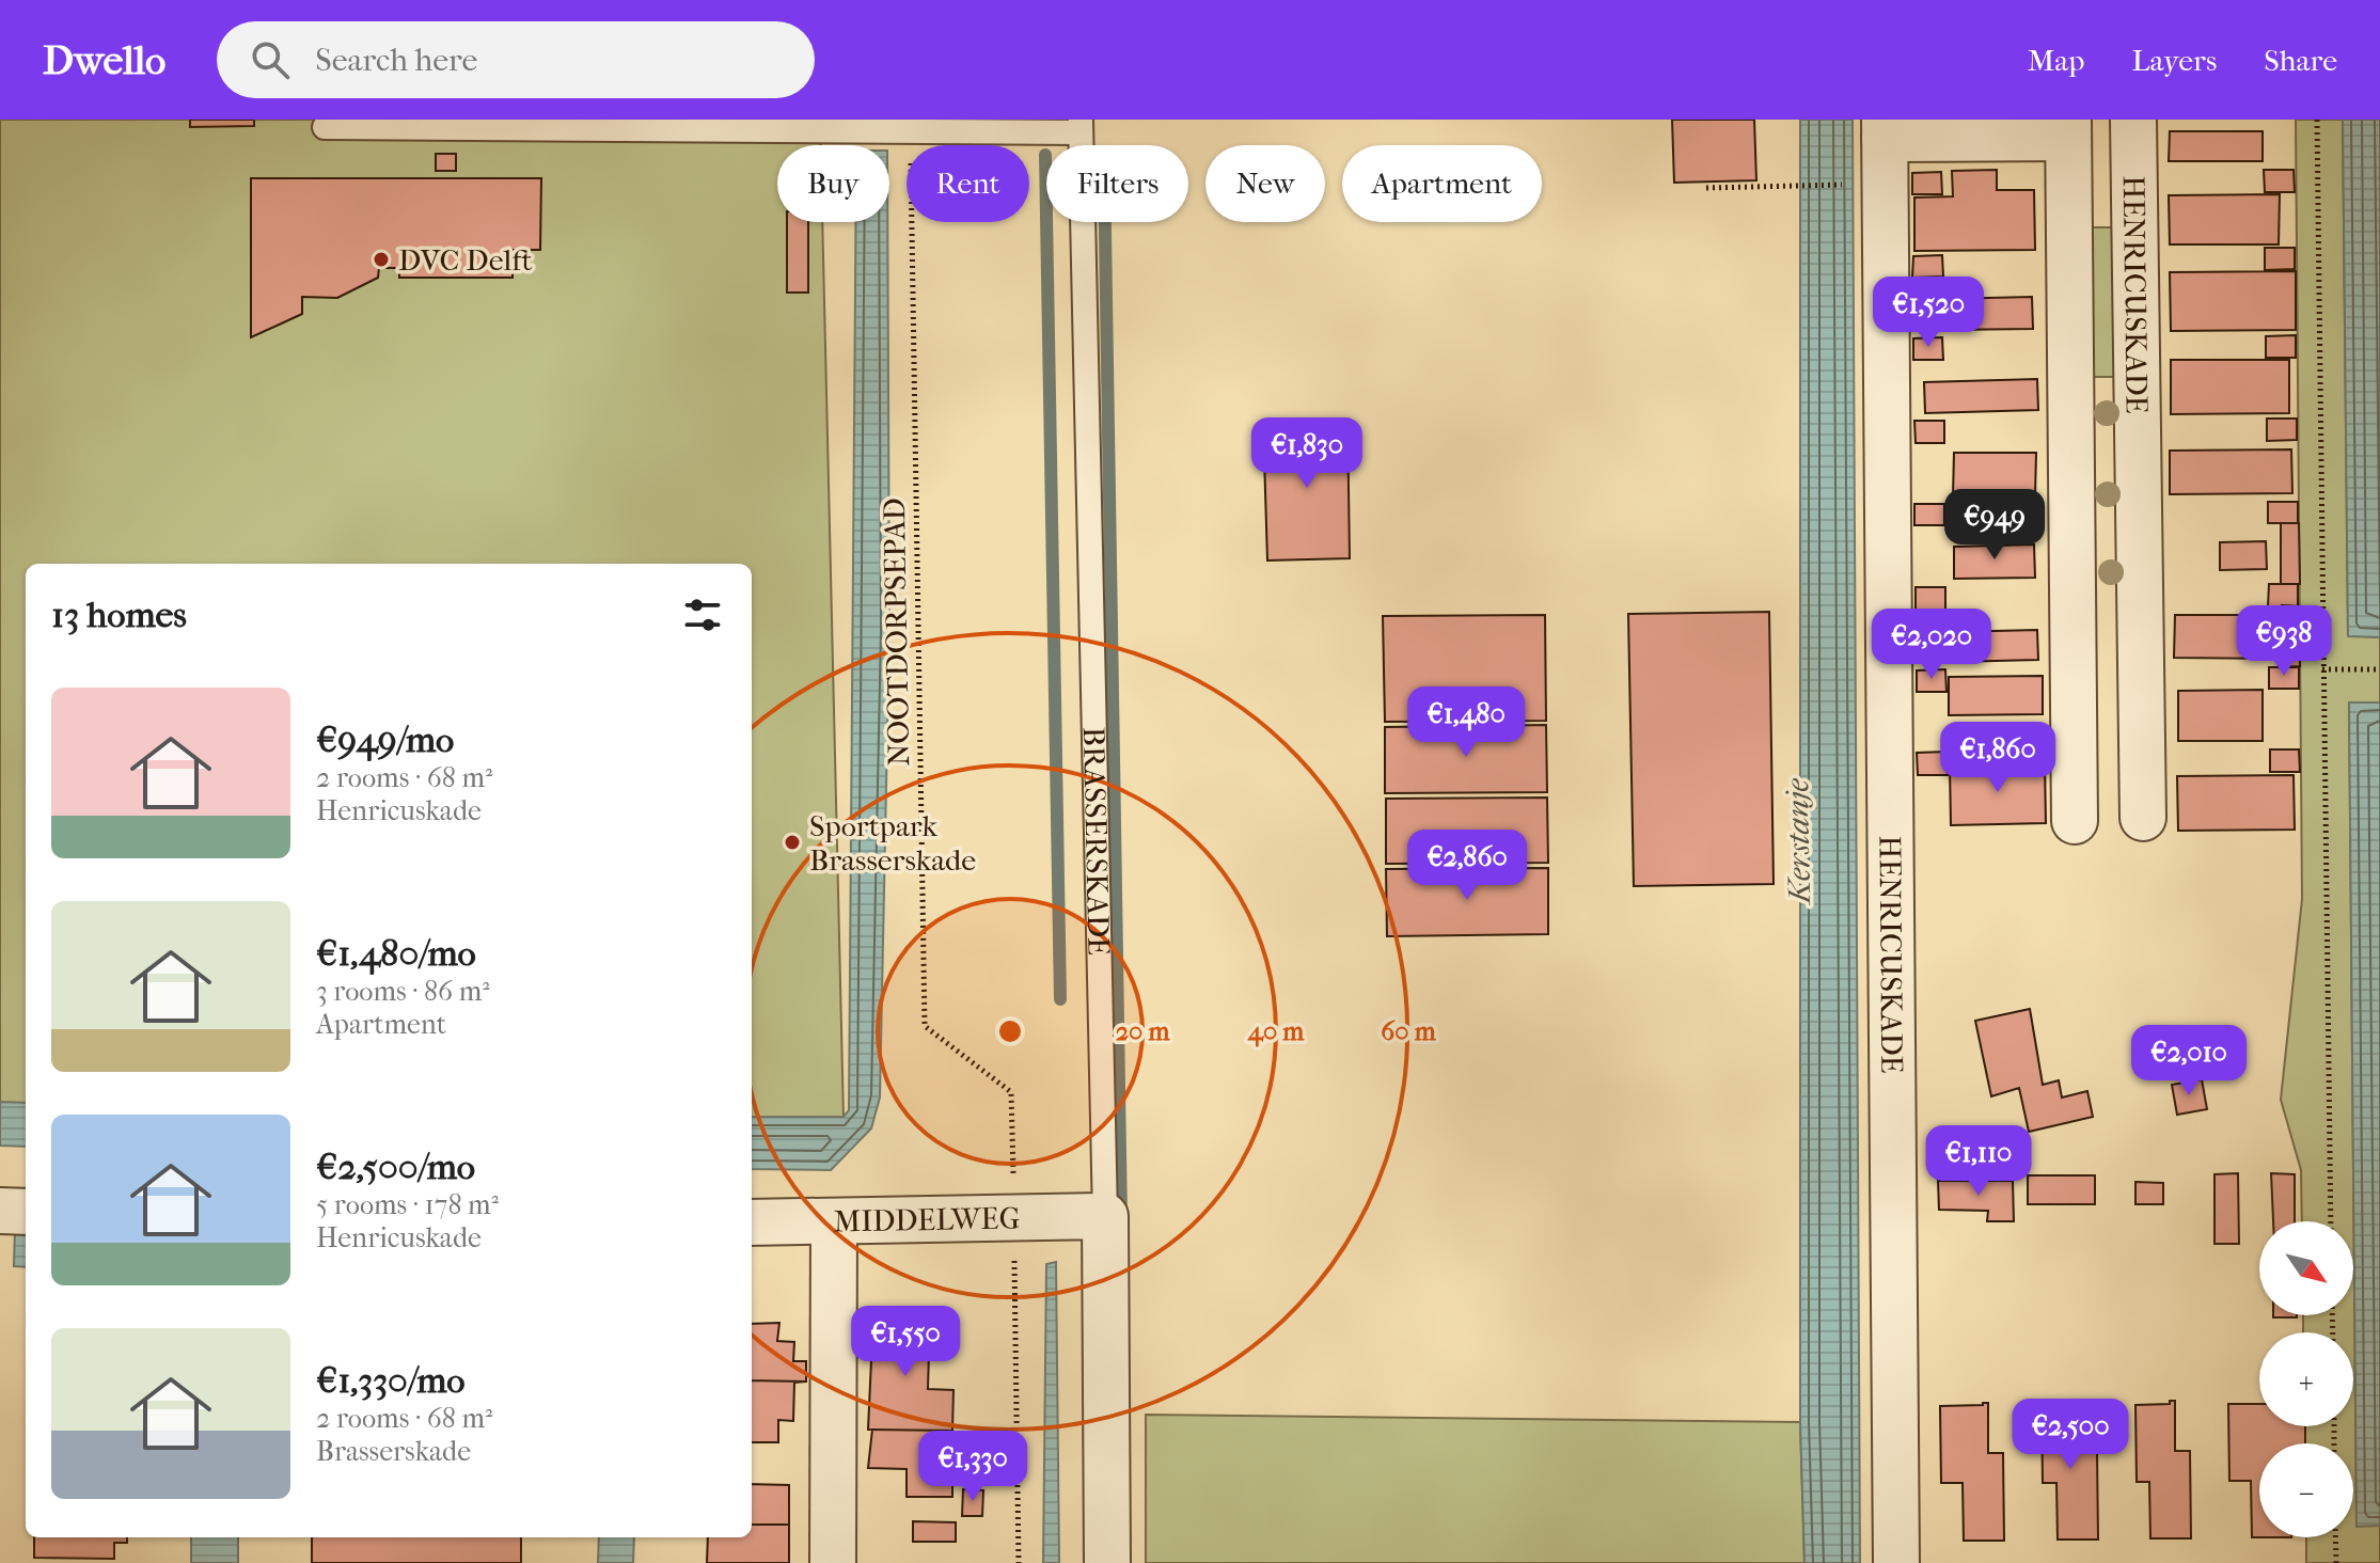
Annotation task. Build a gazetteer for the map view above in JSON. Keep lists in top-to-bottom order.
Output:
{
  "streets": {
    "street": ["HENRICUSKADE", "BRASSERSKADE", "MIDDELWEG"],
    "path": ["NOOTDORPSEPAD"]
  },
  "crossings": [
    ["NOOTDORPSEPAD", "MIDDELWEG"],
    ["BRASSERSKADE", "MIDDELWEG"]
  ],
  "water": ["Kerstanje"],
  "places": ["DVC Delft", "Sportpark Brasserskade"],
  "north": "bottom right",
  "page": {
    "header": "Dwello",
    "search": "Search here",
    "nav": ["Map", "Layers", "Share"],
    "chip": [
      "Buy",
      "Rent",
      "Filters",
      "New",
      "Apartment"
    ],
    "price": [
      "€1,520",
      "€1,830",
      "€949",
      "€938",
      "€2,020",
      "€1,480",
      "€1,860",
      "€2,860",
      "€2,010",
      "€1,110",
      "€1,550",
      "€2,500",
      "€1,330"
    ],
    "heading": "13 homes",
    "list": [
      {
        "name": "€949/mo",
        "note": "2 rooms · 68 m² · Henricuskade"
      },
      {
        "name": "€1,480/mo",
        "note": "3 rooms · 86 m² · Apartment"
      },
      {
        "name": "€2,500/mo",
        "note": "5 rooms · 178 m² · Henricuskade"
      },
      {
        "name": "€1,330/mo",
        "note": "2 rooms · 68 m² · Brasserskade"
      }
    ],
    "map_buttons": ["+", "−"]
  },
  "rings": ["20 m", "40 m", "60 m"]
}
